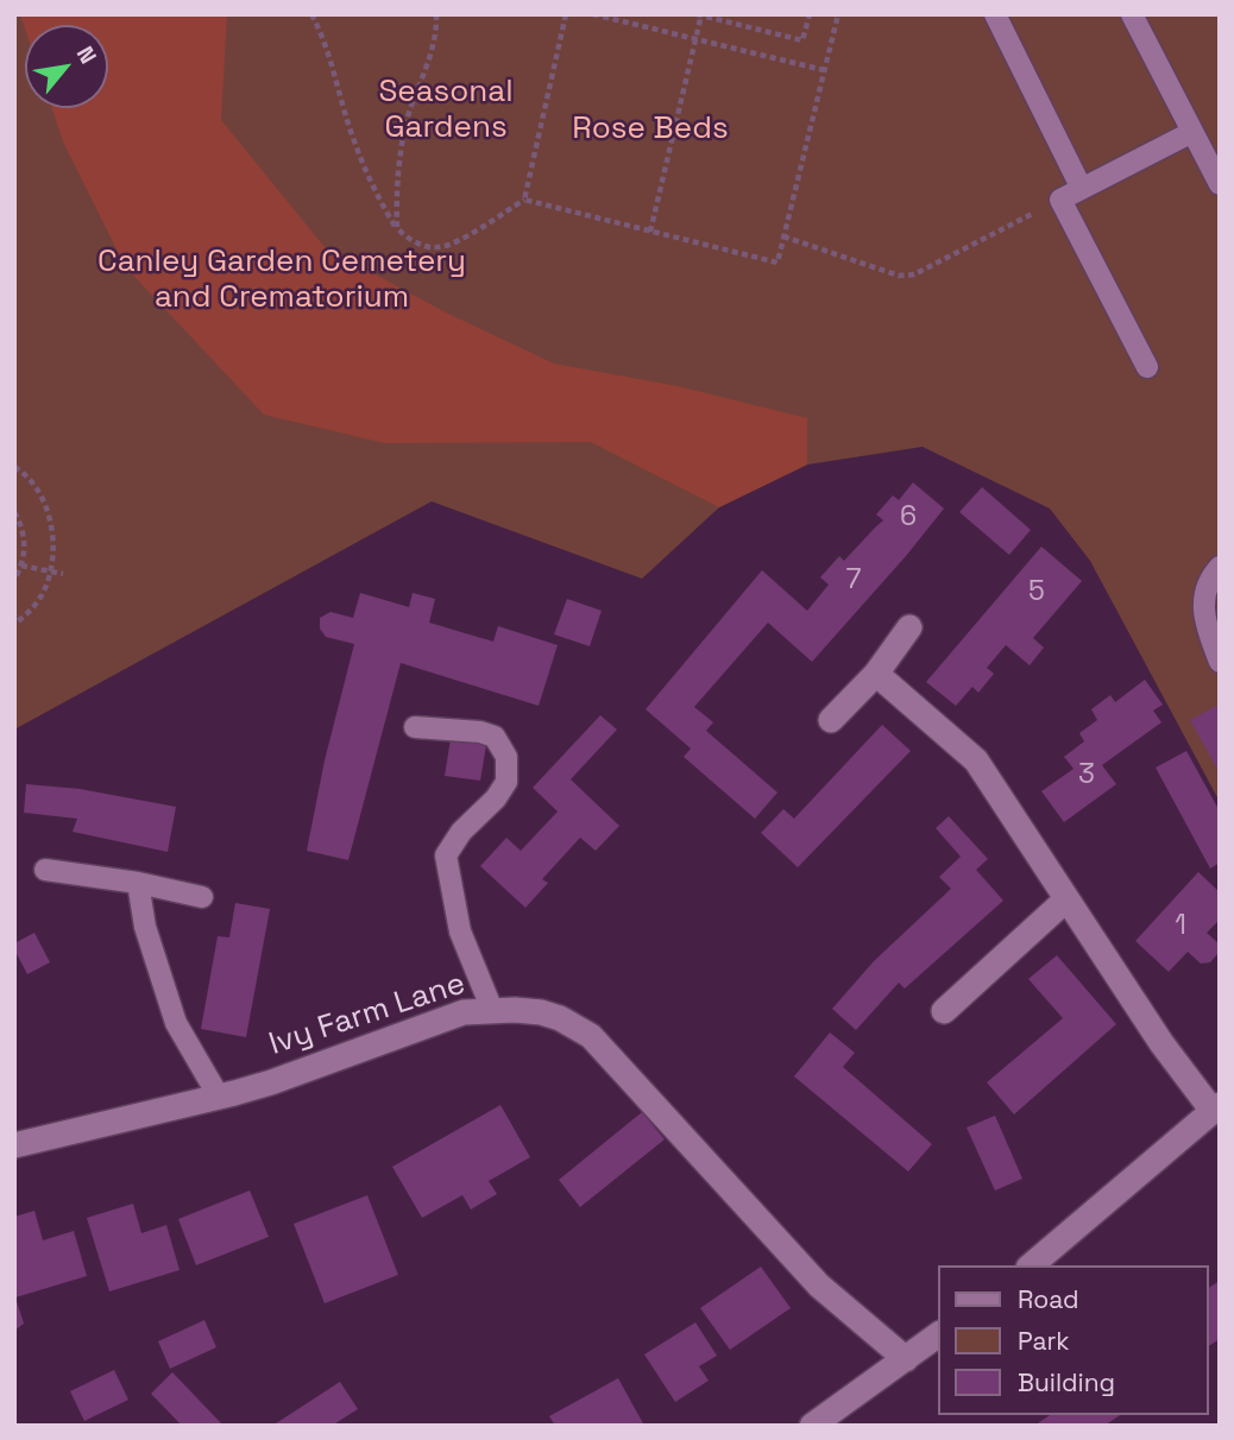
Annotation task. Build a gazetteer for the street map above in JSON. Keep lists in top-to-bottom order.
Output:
{
  "streets": {
    "street": ["Ivy Farm Lane"]
  },
  "parks": ["Seasonal Gardens", "Rose Beds", "Canley Garden Cemetery and Crematorium"],
  "house_numbers": [
    "6",
    "7",
    "5",
    "3",
    "1"
  ],
  "legend": ["Road", "Park", "Building"],
  "north": "top right"
}
